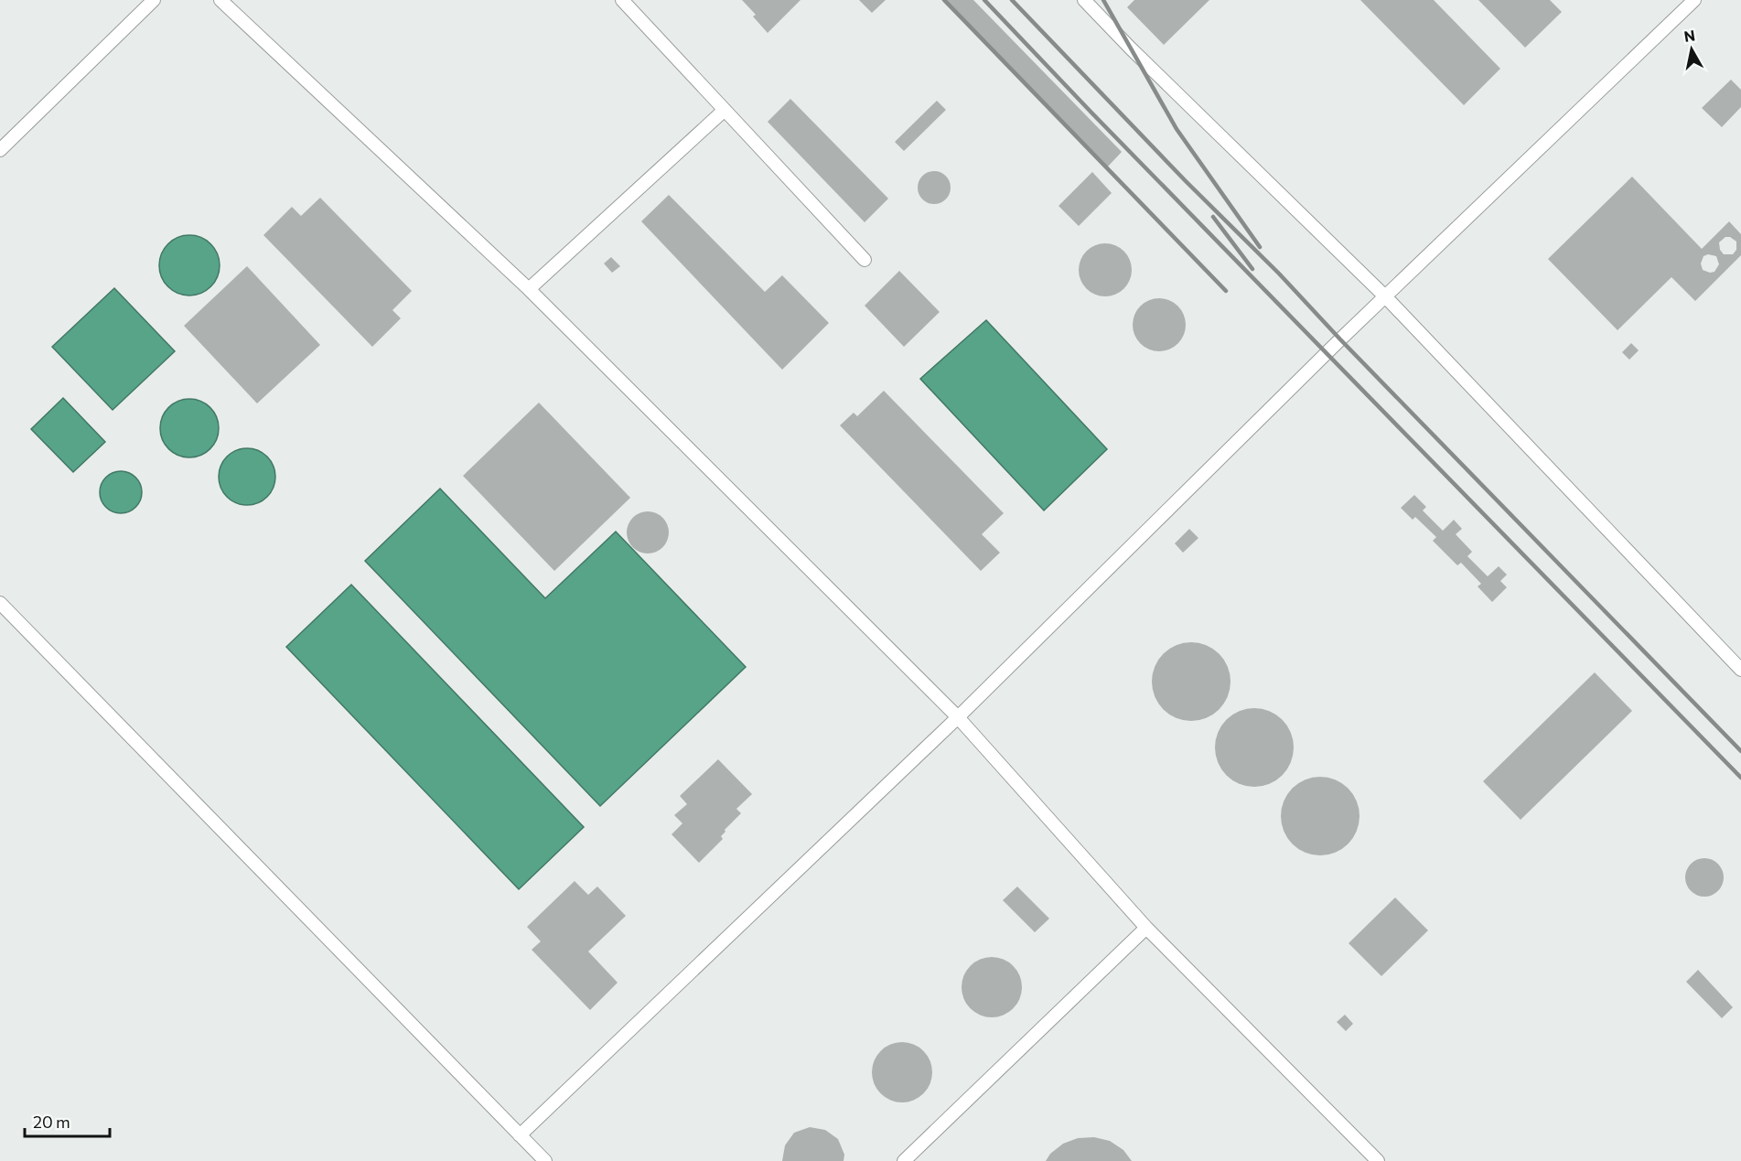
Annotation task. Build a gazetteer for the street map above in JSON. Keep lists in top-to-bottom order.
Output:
{
  "scale_bar": "20 m",
  "north": "top"
}
